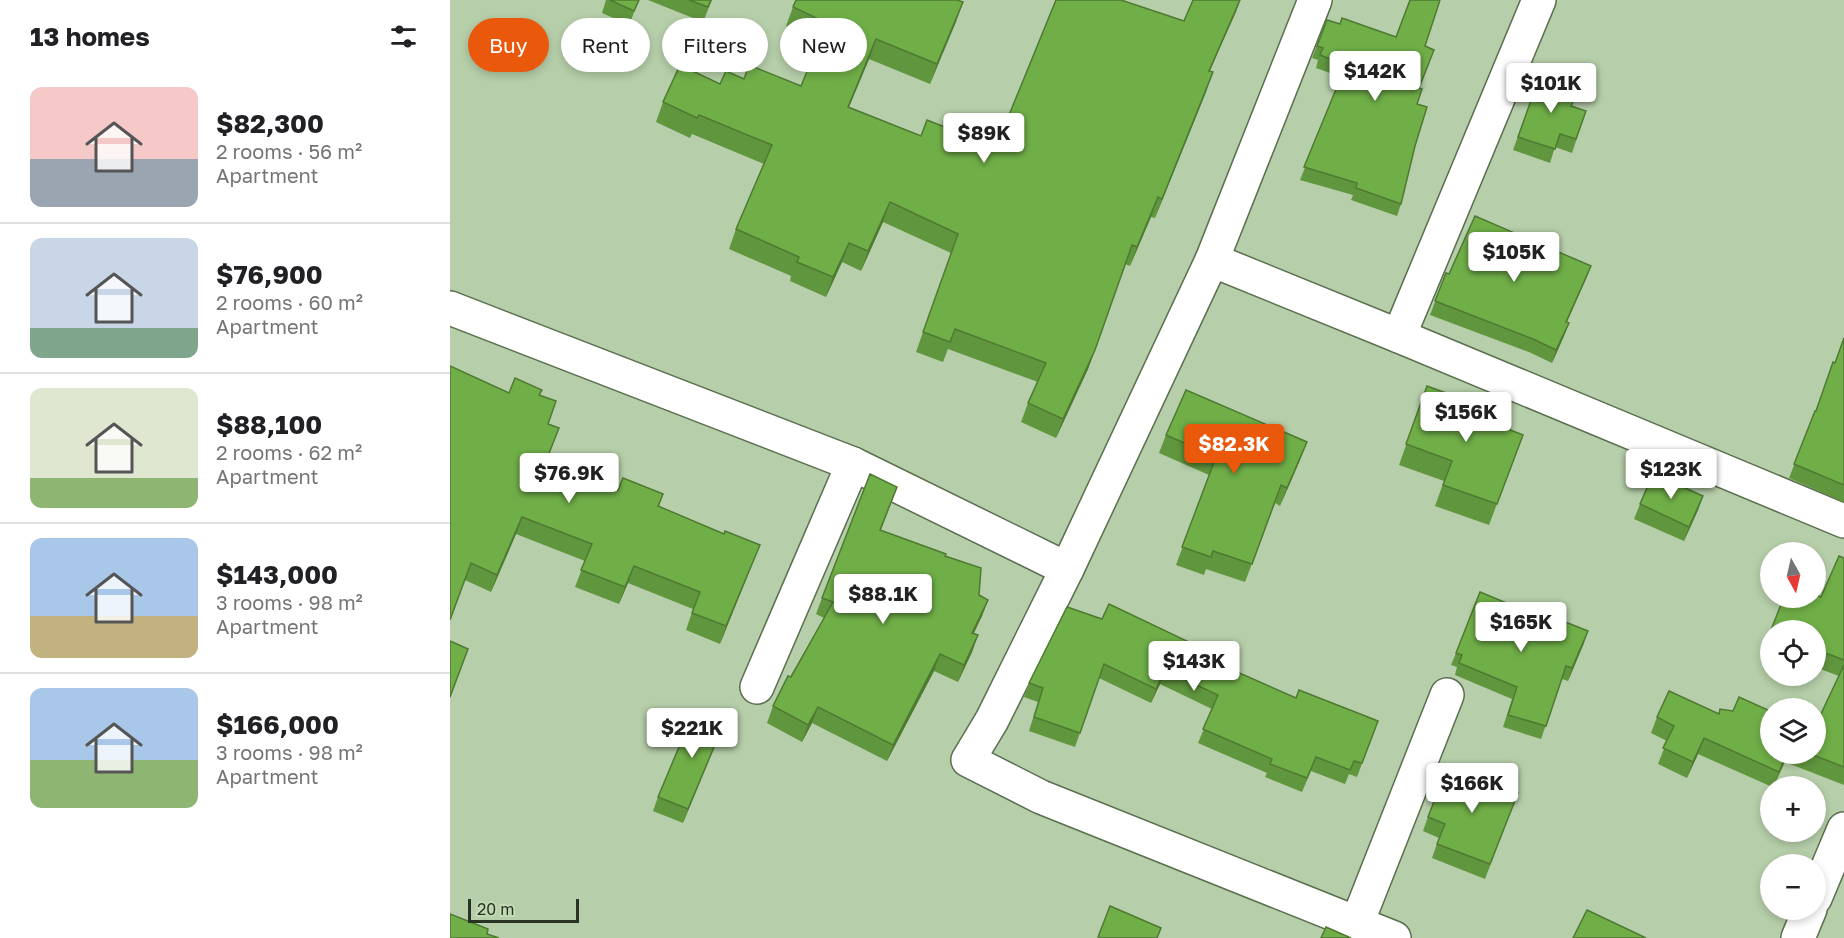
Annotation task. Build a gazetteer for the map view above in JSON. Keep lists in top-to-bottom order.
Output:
{
  "scale_bar": "20 m",
  "north": "bottom",
  "page": {
    "heading": "13 homes",
    "chip": [
      "Buy",
      "Rent",
      "Filters",
      "New"
    ],
    "price": [
      "$142K",
      "$101K",
      "$89K",
      "$105K",
      "$156K",
      "$82.3K",
      "$123K",
      "$76.9K",
      "$88.1K",
      "$165K",
      "$143K",
      "$221K",
      "$166K"
    ],
    "list": [
      {
        "name": "$82,300",
        "note": "2 rooms · 56 m² · Apartment"
      },
      {
        "name": "$76,900",
        "note": "2 rooms · 60 m² · Apartment"
      },
      {
        "name": "$88,100",
        "note": "2 rooms · 62 m² · Apartment"
      },
      {
        "name": "$143,000",
        "note": "3 rooms · 98 m² · Apartment"
      },
      {
        "name": "$166,000",
        "note": "3 rooms · 98 m² · Apartment"
      }
    ],
    "map_buttons": ["+", "−"],
    "scale": "20 m"
  }
}
